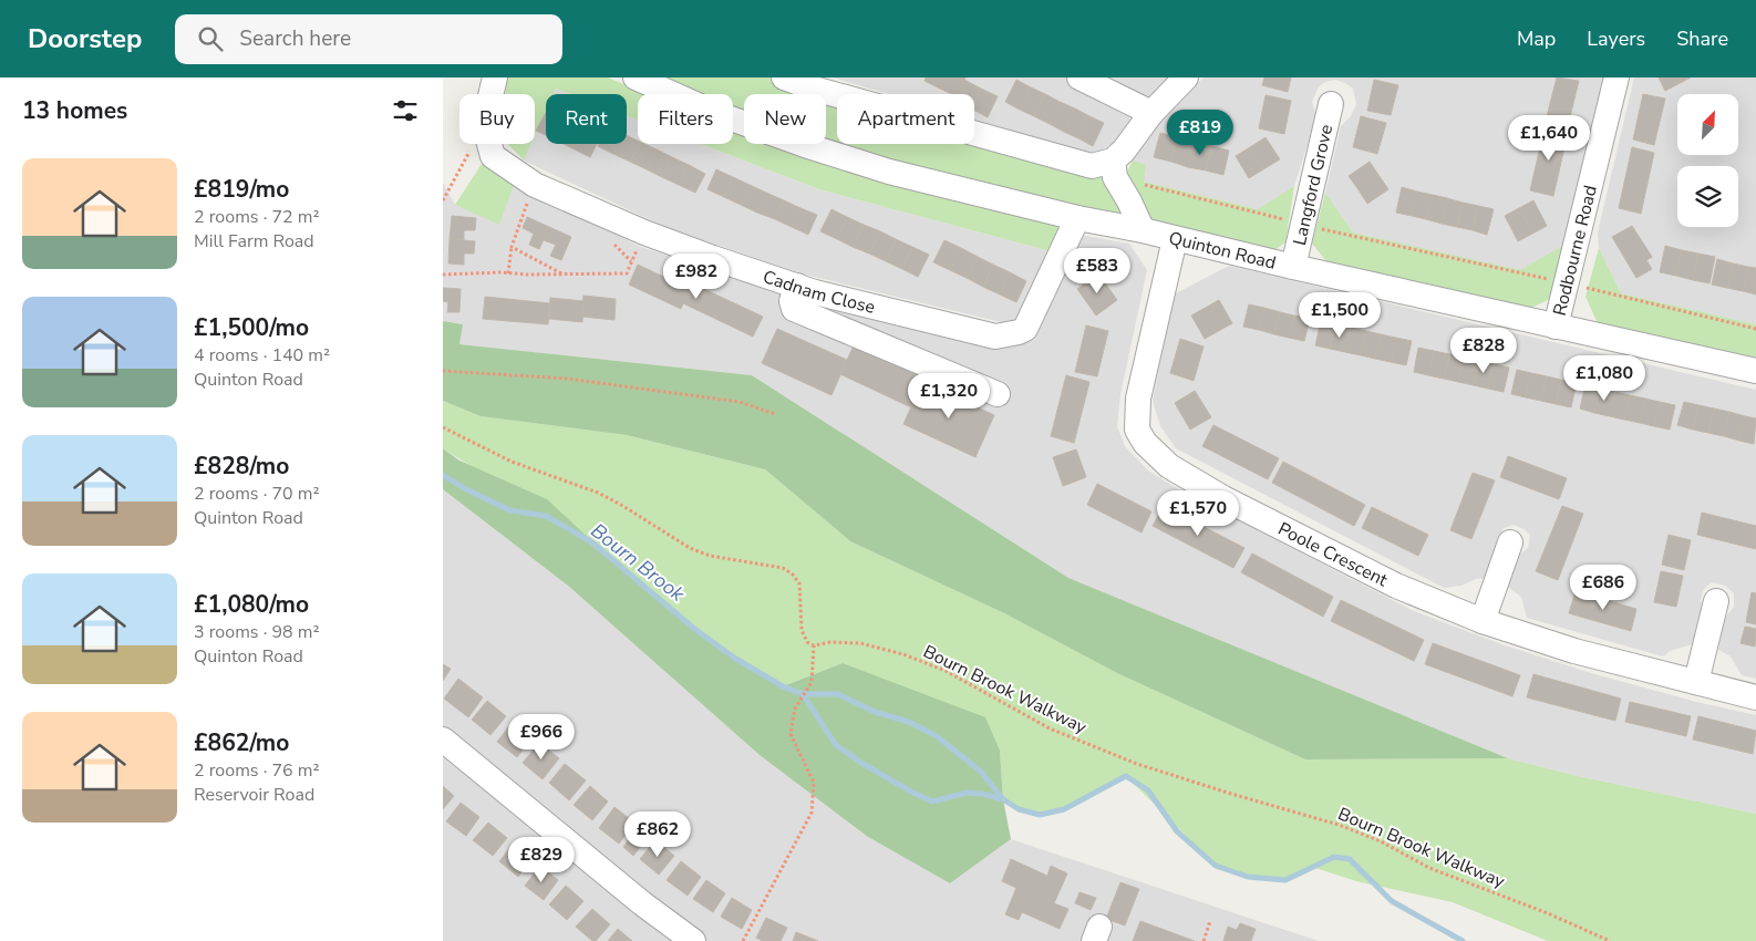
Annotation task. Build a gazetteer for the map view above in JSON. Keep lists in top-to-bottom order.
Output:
{
  "streets": {
    "street": [
      "Langford Grove",
      "Quinton Road",
      "Rodbourne Road",
      "Cadnam Close",
      "Poole Crescent"
    ],
    "path": ["Bourn Brook Walkway"]
  },
  "crossings": [
    ["Langford Grove", "Quinton Road"],
    ["Quinton Road", "Rodbourne Road"],
    ["Quinton Road", "Cadnam Close"],
    ["Quinton Road", "Poole Crescent"]
  ],
  "water": ["Bourn Brook"],
  "north": "top right",
  "page": {
    "header": "Doorstep",
    "search": "Search here",
    "nav": ["Map", "Layers", "Share"],
    "heading": "13 homes",
    "chip": [
      "Buy",
      "Rent",
      "Filters",
      "New",
      "Apartment"
    ],
    "price": [
      "£819",
      "£1,640",
      "£583",
      "£982",
      "£1,500",
      "£828",
      "£1,080",
      "£1,320",
      "£1,570",
      "£686",
      "£966",
      "£862",
      "£829"
    ],
    "list": [
      {
        "name": "£819/mo",
        "note": "2 rooms · 72 m² · Mill Farm Road"
      },
      {
        "name": "£1,500/mo",
        "note": "4 rooms · 140 m² · Quinton Road"
      },
      {
        "name": "£828/mo",
        "note": "2 rooms · 70 m² · Quinton Road"
      },
      {
        "name": "£1,080/mo",
        "note": "3 rooms · 98 m² · Quinton Road"
      },
      {
        "name": "£862/mo",
        "note": "2 rooms · 76 m² · Reservoir Road"
      }
    ]
  }
}
